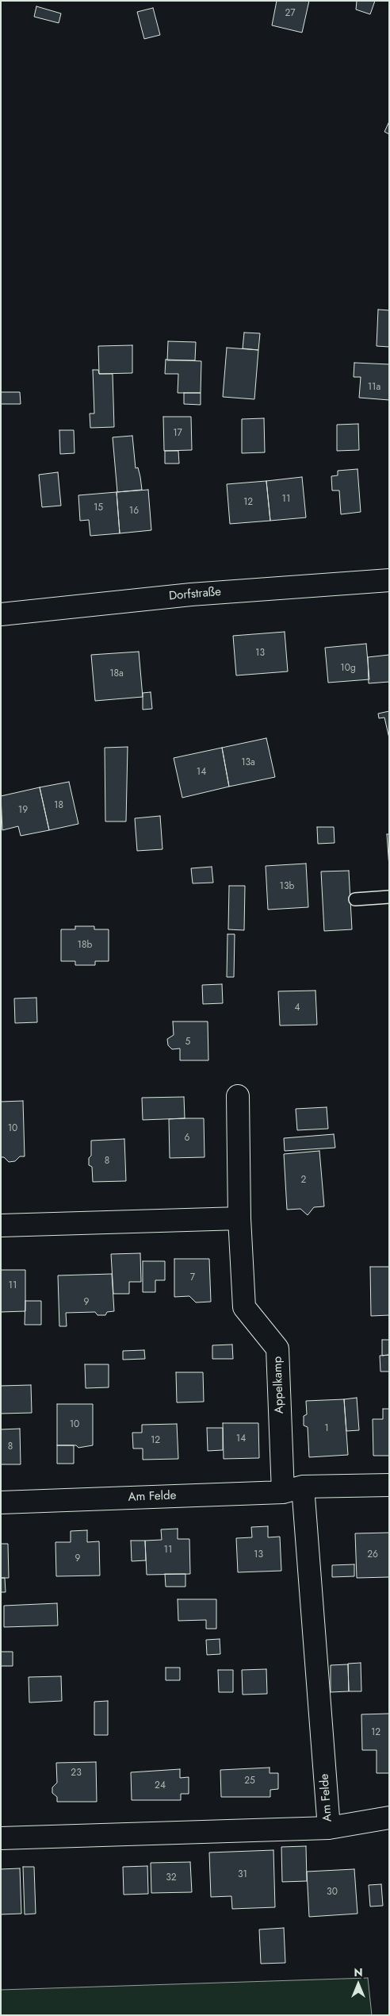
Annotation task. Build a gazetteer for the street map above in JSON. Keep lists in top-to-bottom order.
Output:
{
  "streets": {
    "street": ["Dorfstraße", "Appelkamp", "Am Felde"]
  },
  "crossings": [
    ["Appelkamp", "Am Felde"]
  ],
  "house_numbers": [
    "27",
    "11a",
    "17",
    "11",
    "12",
    "15",
    "16",
    "13",
    "10g",
    "18a",
    "13a",
    "14",
    "18",
    "19",
    "13b",
    "18b",
    "4",
    "5",
    "10",
    "6",
    "8",
    "2",
    "7",
    "11",
    "9",
    "10",
    "1",
    "14",
    "12",
    "8",
    "11",
    "13",
    "26",
    "9",
    "12",
    "23",
    "25",
    "24",
    "31",
    "32",
    "30"
  ],
  "north": "top"
}
